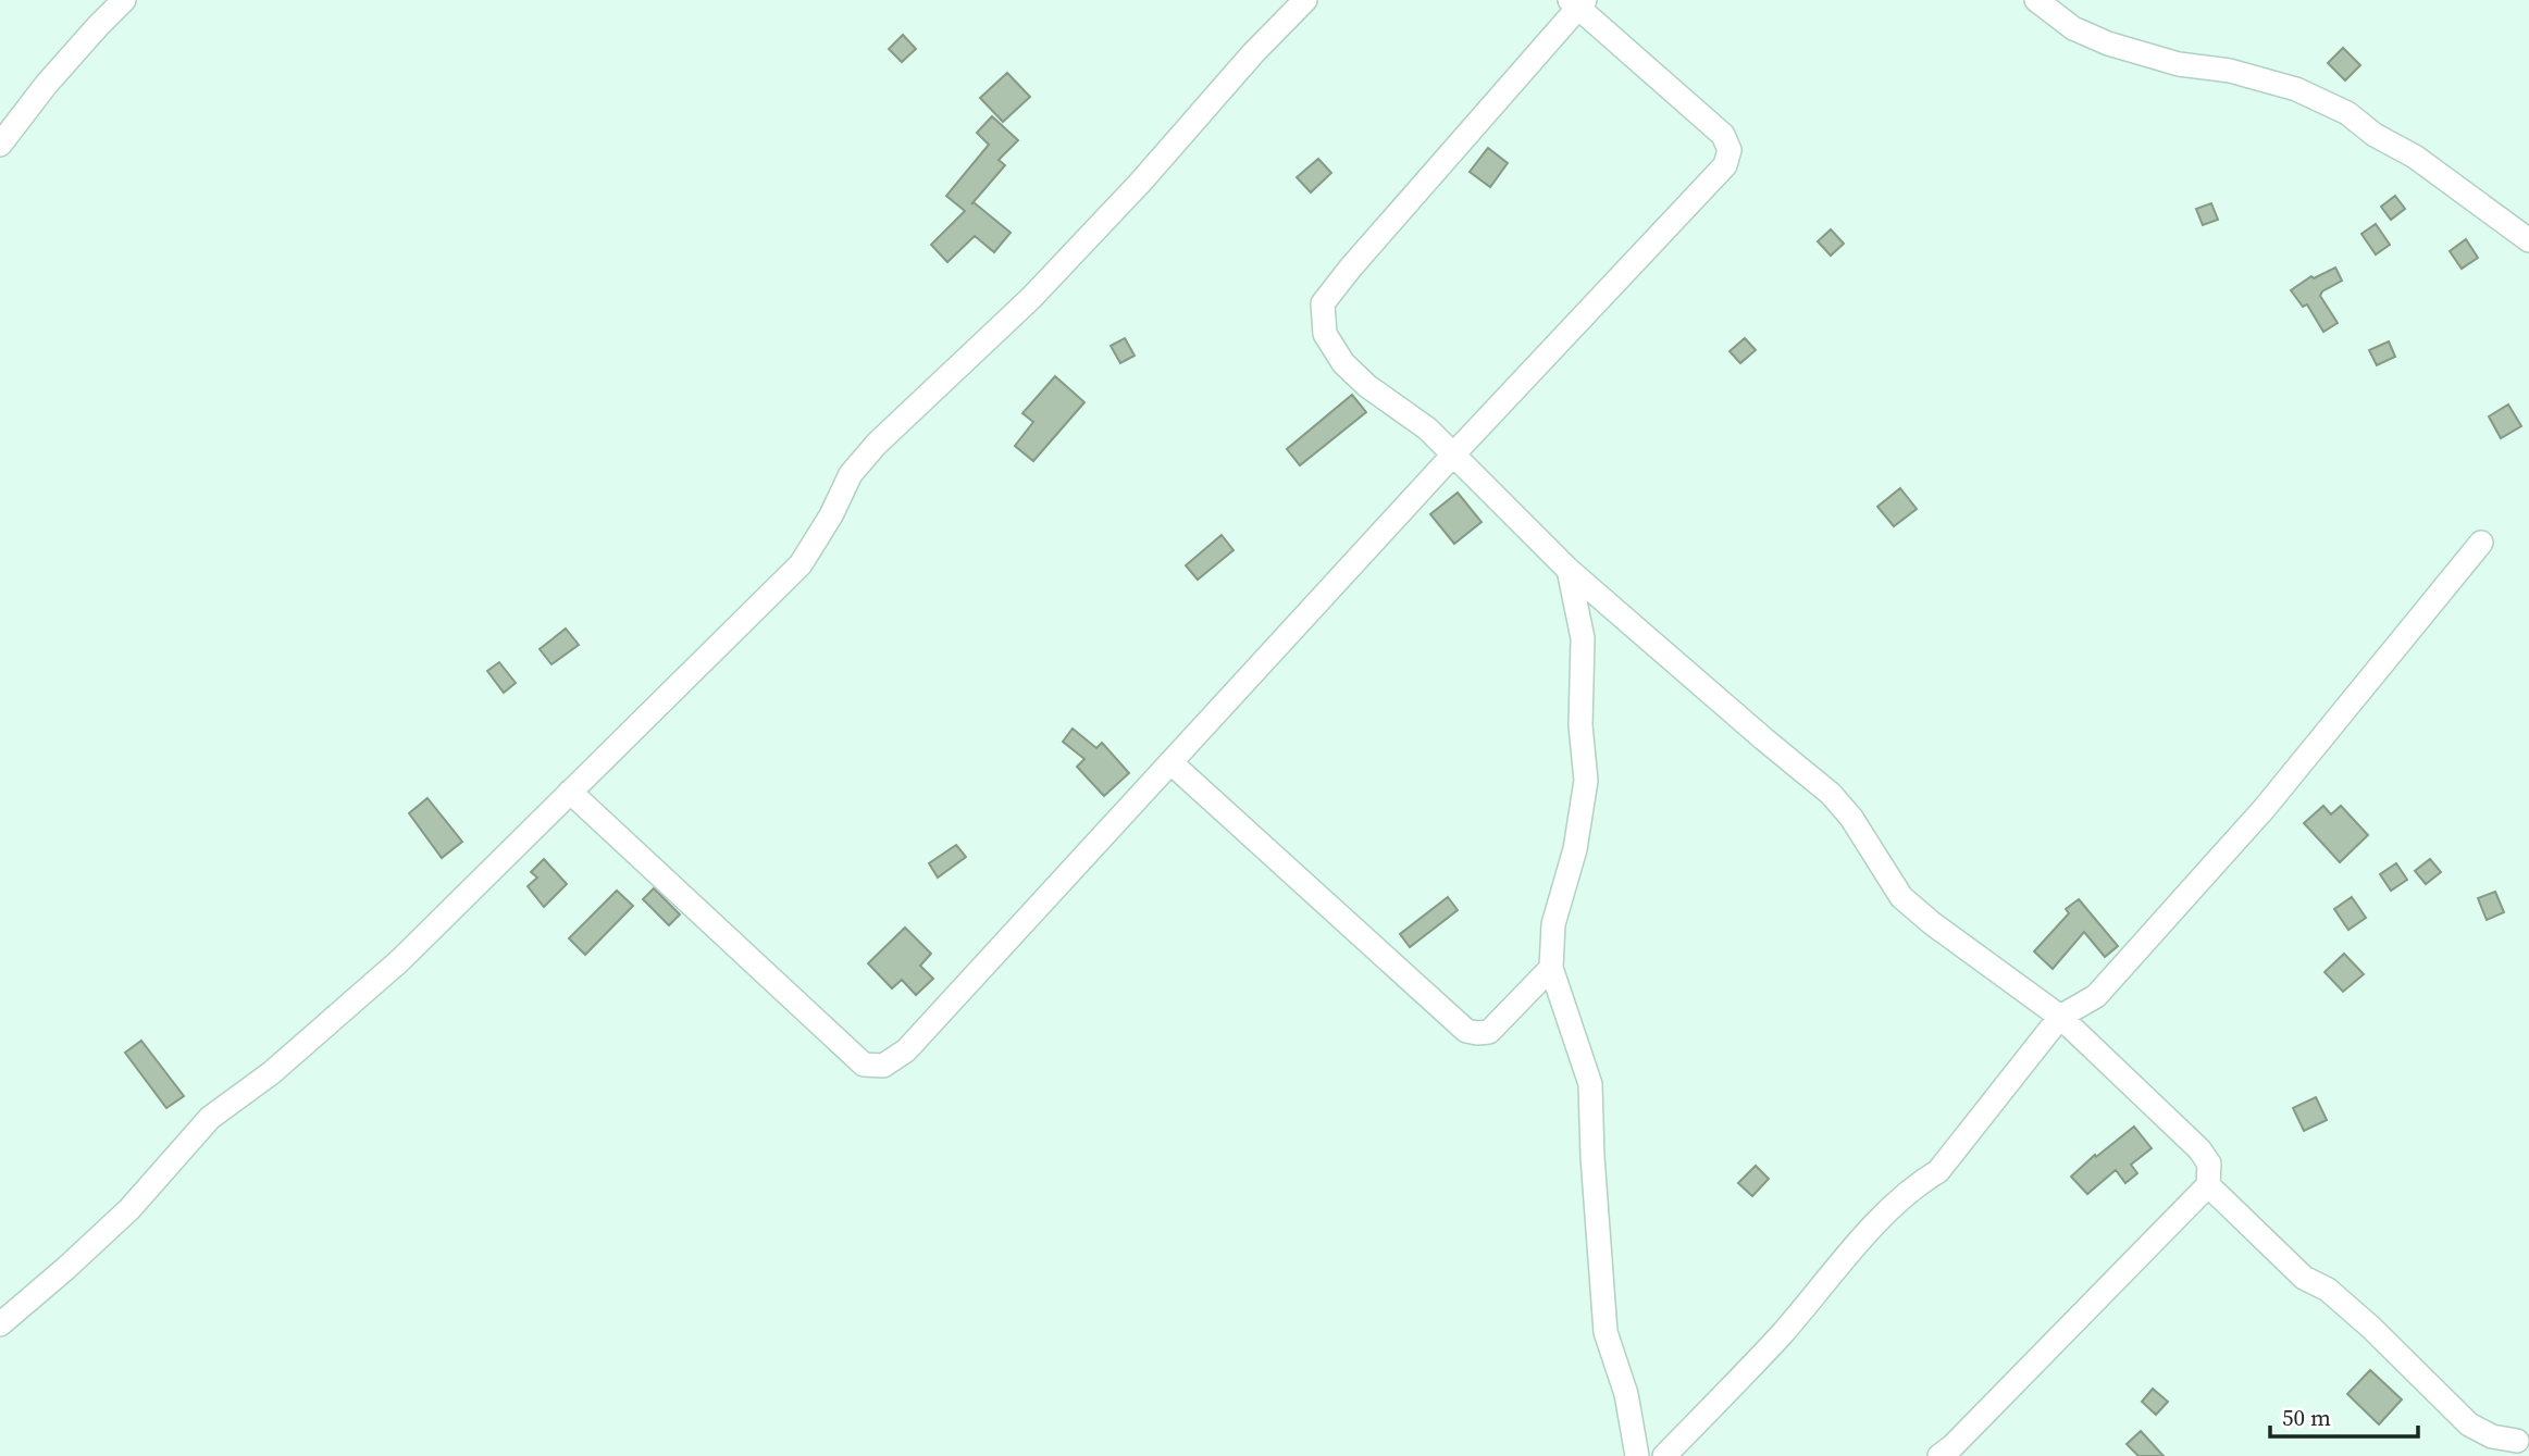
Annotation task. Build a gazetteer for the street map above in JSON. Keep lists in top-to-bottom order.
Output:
{
  "scale_bar": "50 m"
}
